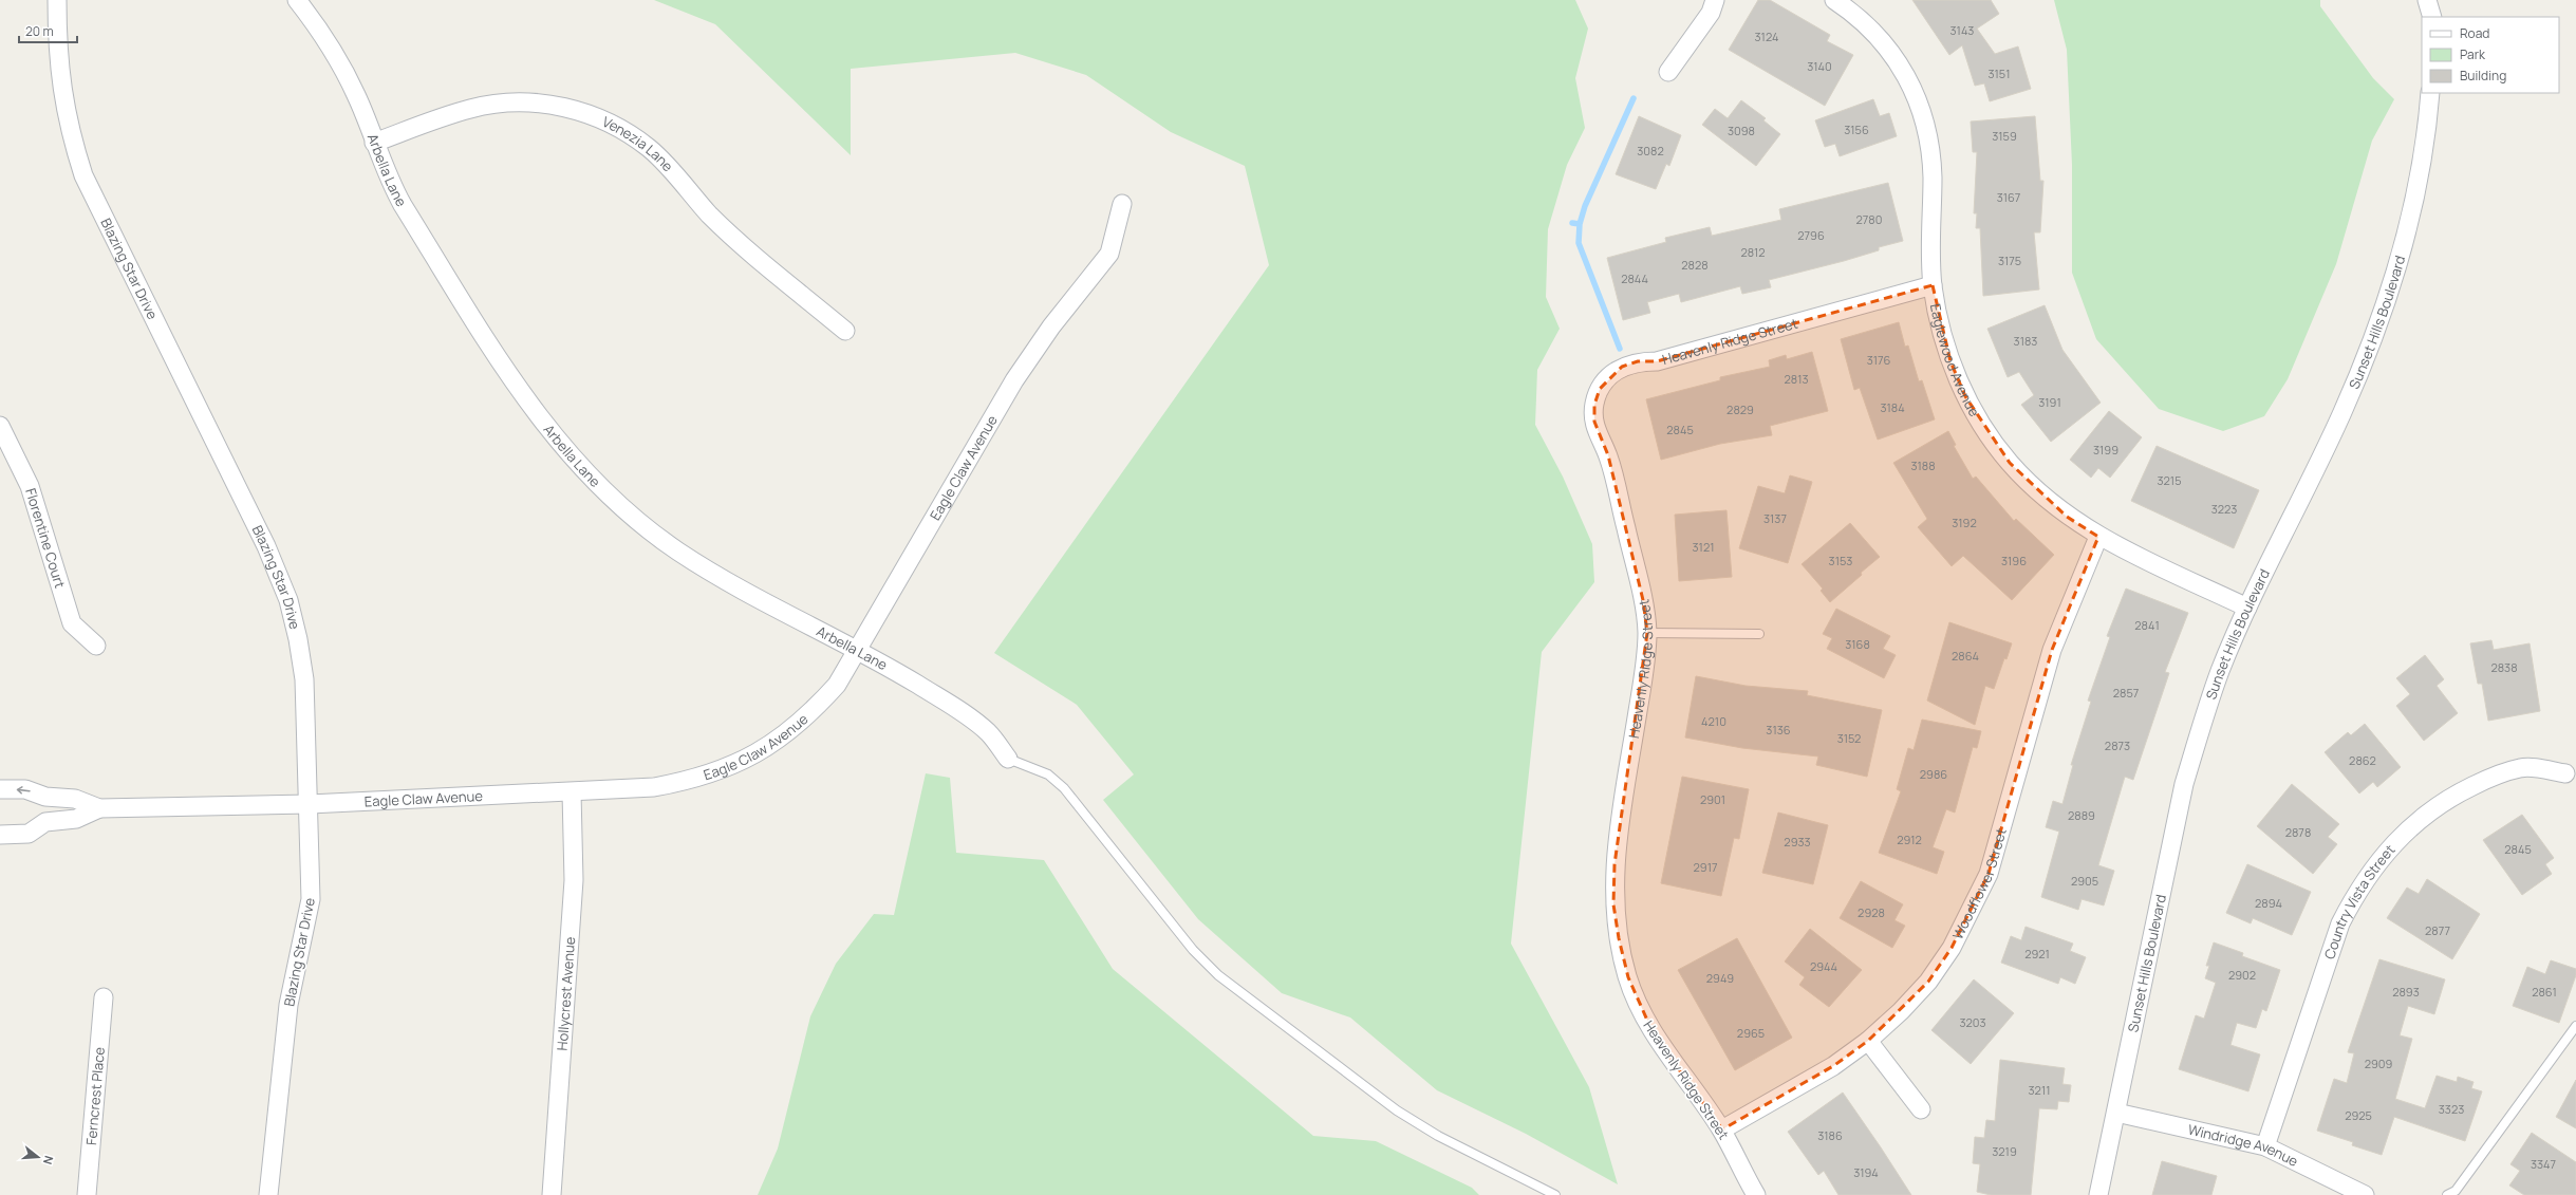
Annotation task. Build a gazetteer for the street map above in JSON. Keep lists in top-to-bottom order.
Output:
{
  "streets": {
    "street": [
      "Venezia Lane",
      "Arbella Lane",
      "Blazing Star Drive",
      "Sunset Hills Boulevard",
      "Heavenly Ridge Street",
      "Eaglewood Avenue",
      "Eagle Claw Avenue",
      "Florentine Court",
      "Woodflower Street",
      "Country Vista Street",
      "Hollycrest Avenue",
      "Ferncrest Place",
      "Windridge Avenue"
    ]
  },
  "crossings": [
    ["Venezia Lane", "Arbella Lane"],
    ["Arbella Lane", "Eagle Claw Avenue"],
    ["Blazing Star Drive", "Eagle Claw Avenue"],
    ["Sunset Hills Boulevard", "Eaglewood Avenue"],
    ["Sunset Hills Boulevard", "Windridge Avenue"],
    ["Heavenly Ridge Street", "Eaglewood Avenue"],
    ["Heavenly Ridge Street", "Woodflower Street"],
    ["Eaglewood Avenue", "Woodflower Street"],
    ["Eagle Claw Avenue", "Hollycrest Avenue"],
    ["Country Vista Street", "Windridge Avenue"]
  ],
  "house_numbers": [
    "3143",
    "3124",
    "3140",
    "3151",
    "3156",
    "3098",
    "3159",
    "3082",
    "3167",
    "2780",
    "2796",
    "2812",
    "3175",
    "2828",
    "2844",
    "3183",
    "3176",
    "2813",
    "3191",
    "3184",
    "2829",
    "2845",
    "3199",
    "3188",
    "3215",
    "3223",
    "3137",
    "3192",
    "3121",
    "3153",
    "3196",
    "2841",
    "3168",
    "2864",
    "2838",
    "2857",
    "4210",
    "3136",
    "3152",
    "2873",
    "2862",
    "2986",
    "2901",
    "2889",
    "2878",
    "2912",
    "2933",
    "2845",
    "2917",
    "2905",
    "2894",
    "2928",
    "2877",
    "2921",
    "2944",
    "2902",
    "2949",
    "2893",
    "2861",
    "3203",
    "2965",
    "2909",
    "3211",
    "3323",
    "2925",
    "3186",
    "3219",
    "3347",
    "3194"
  ],
  "legend": ["Road", "Park", "Building"],
  "scale_bar": "20 m",
  "north": "right"
}
